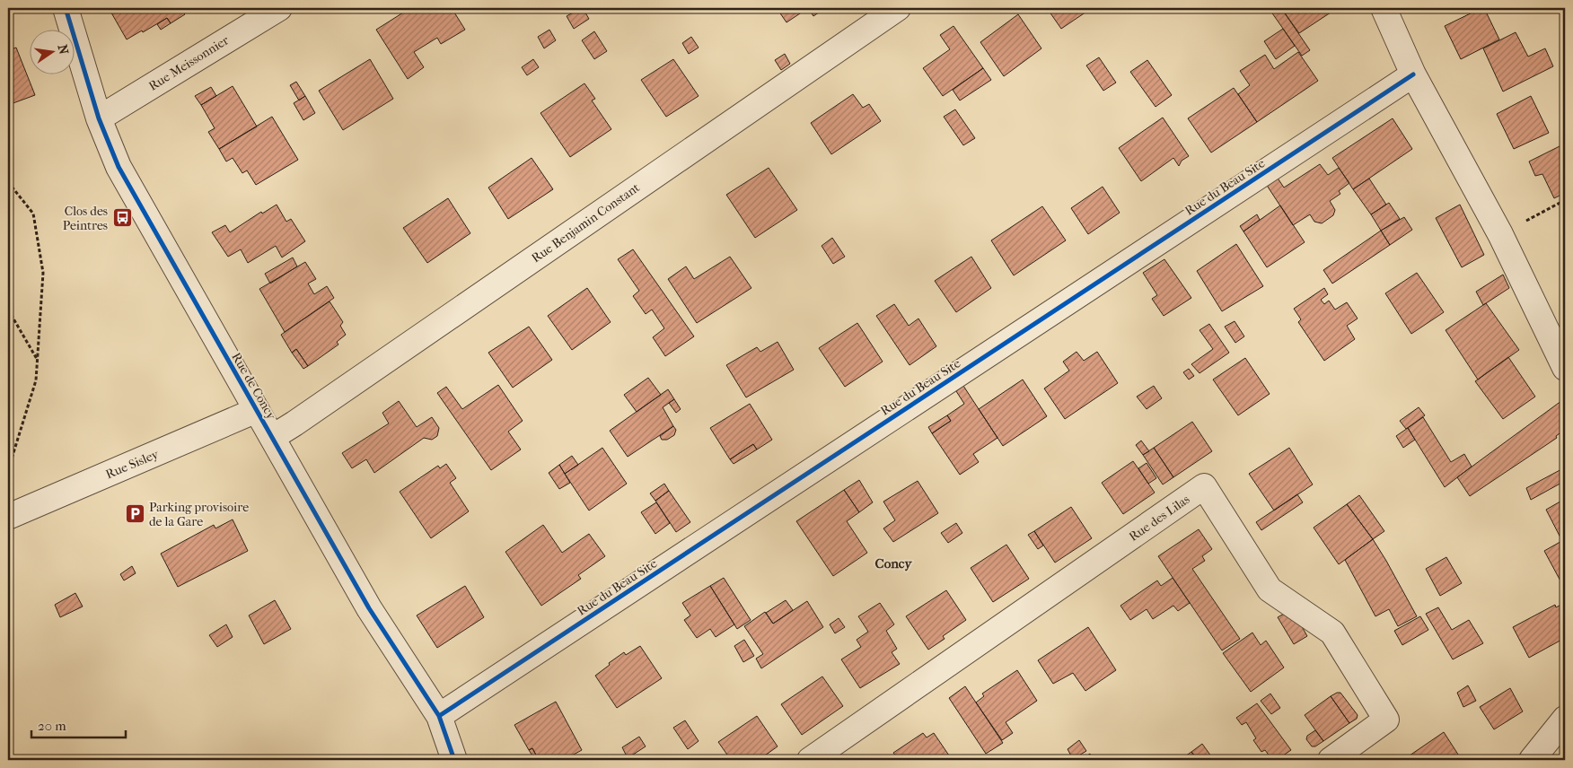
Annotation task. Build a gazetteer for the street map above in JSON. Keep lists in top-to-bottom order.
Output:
{
  "streets": {
    "street": [
      "Rue Meissonnier",
      "Rue du Beau Site",
      "Rue Benjamin Constant",
      "Rue de Concy",
      "Rue Sisley",
      "Rue des Lilas"
    ]
  },
  "crossings": [
    ["Rue Meissonnier", "Rue de Concy"],
    ["Rue du Beau Site", "Rue de Concy"],
    ["Rue Benjamin Constant", "Rue de Concy"],
    ["Rue de Concy", "Rue Sisley"]
  ],
  "districts": ["Concy"],
  "places": {
    "bus stop": ["Clos des Peintres"],
    "parking": ["Parking provisoire de la Gare"]
  },
  "scale_bar": "20 m",
  "north": "right"
}
